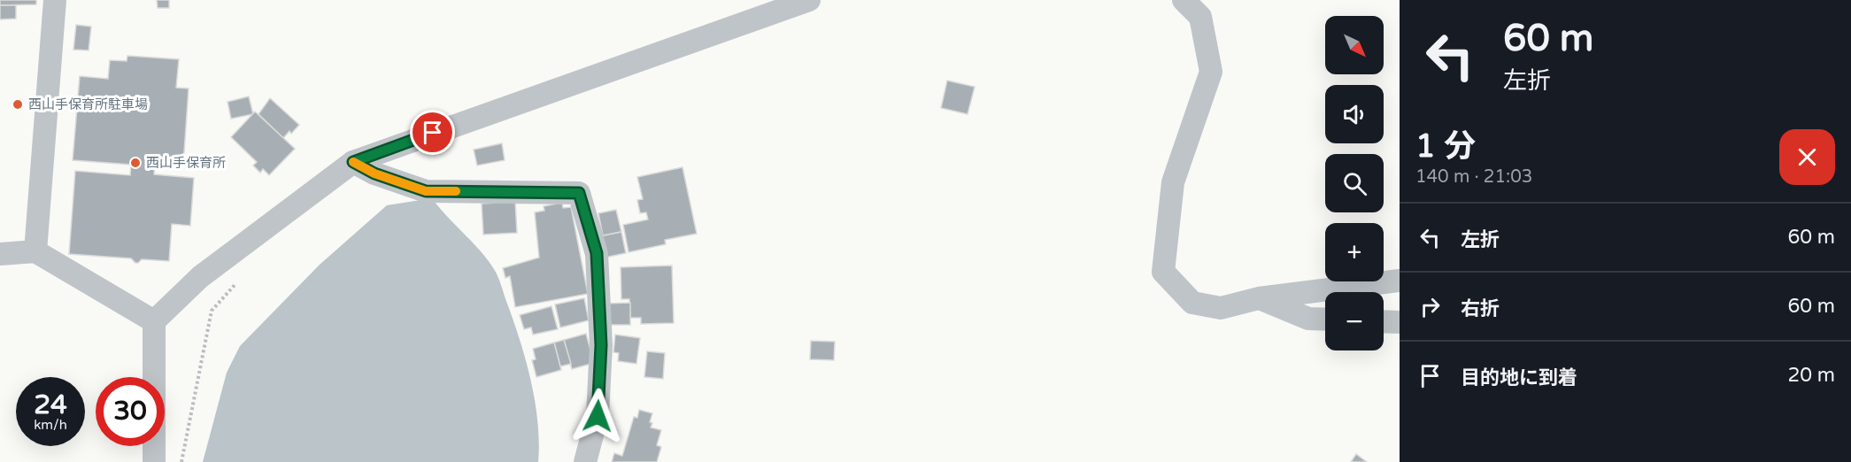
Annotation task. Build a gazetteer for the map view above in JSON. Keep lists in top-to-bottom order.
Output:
{
  "places": ["西山手保育所駐車場", "西山手保育所"],
  "north": "bottom right",
  "page": {
    "turn": ["60 m", "左折"],
    "map_buttons": ["+", "−"],
    "heading": ["1 分", "140 m · 21:03"],
    "list": [
      {
        "name": "左折",
        "value": "60 m"
      },
      {
        "name": "右折",
        "value": "60 m"
      },
      {
        "name": "目的地に到着",
        "value": "20 m"
      }
    ],
    "speed": "24 km/h",
    "limit": "30"
  }
}
